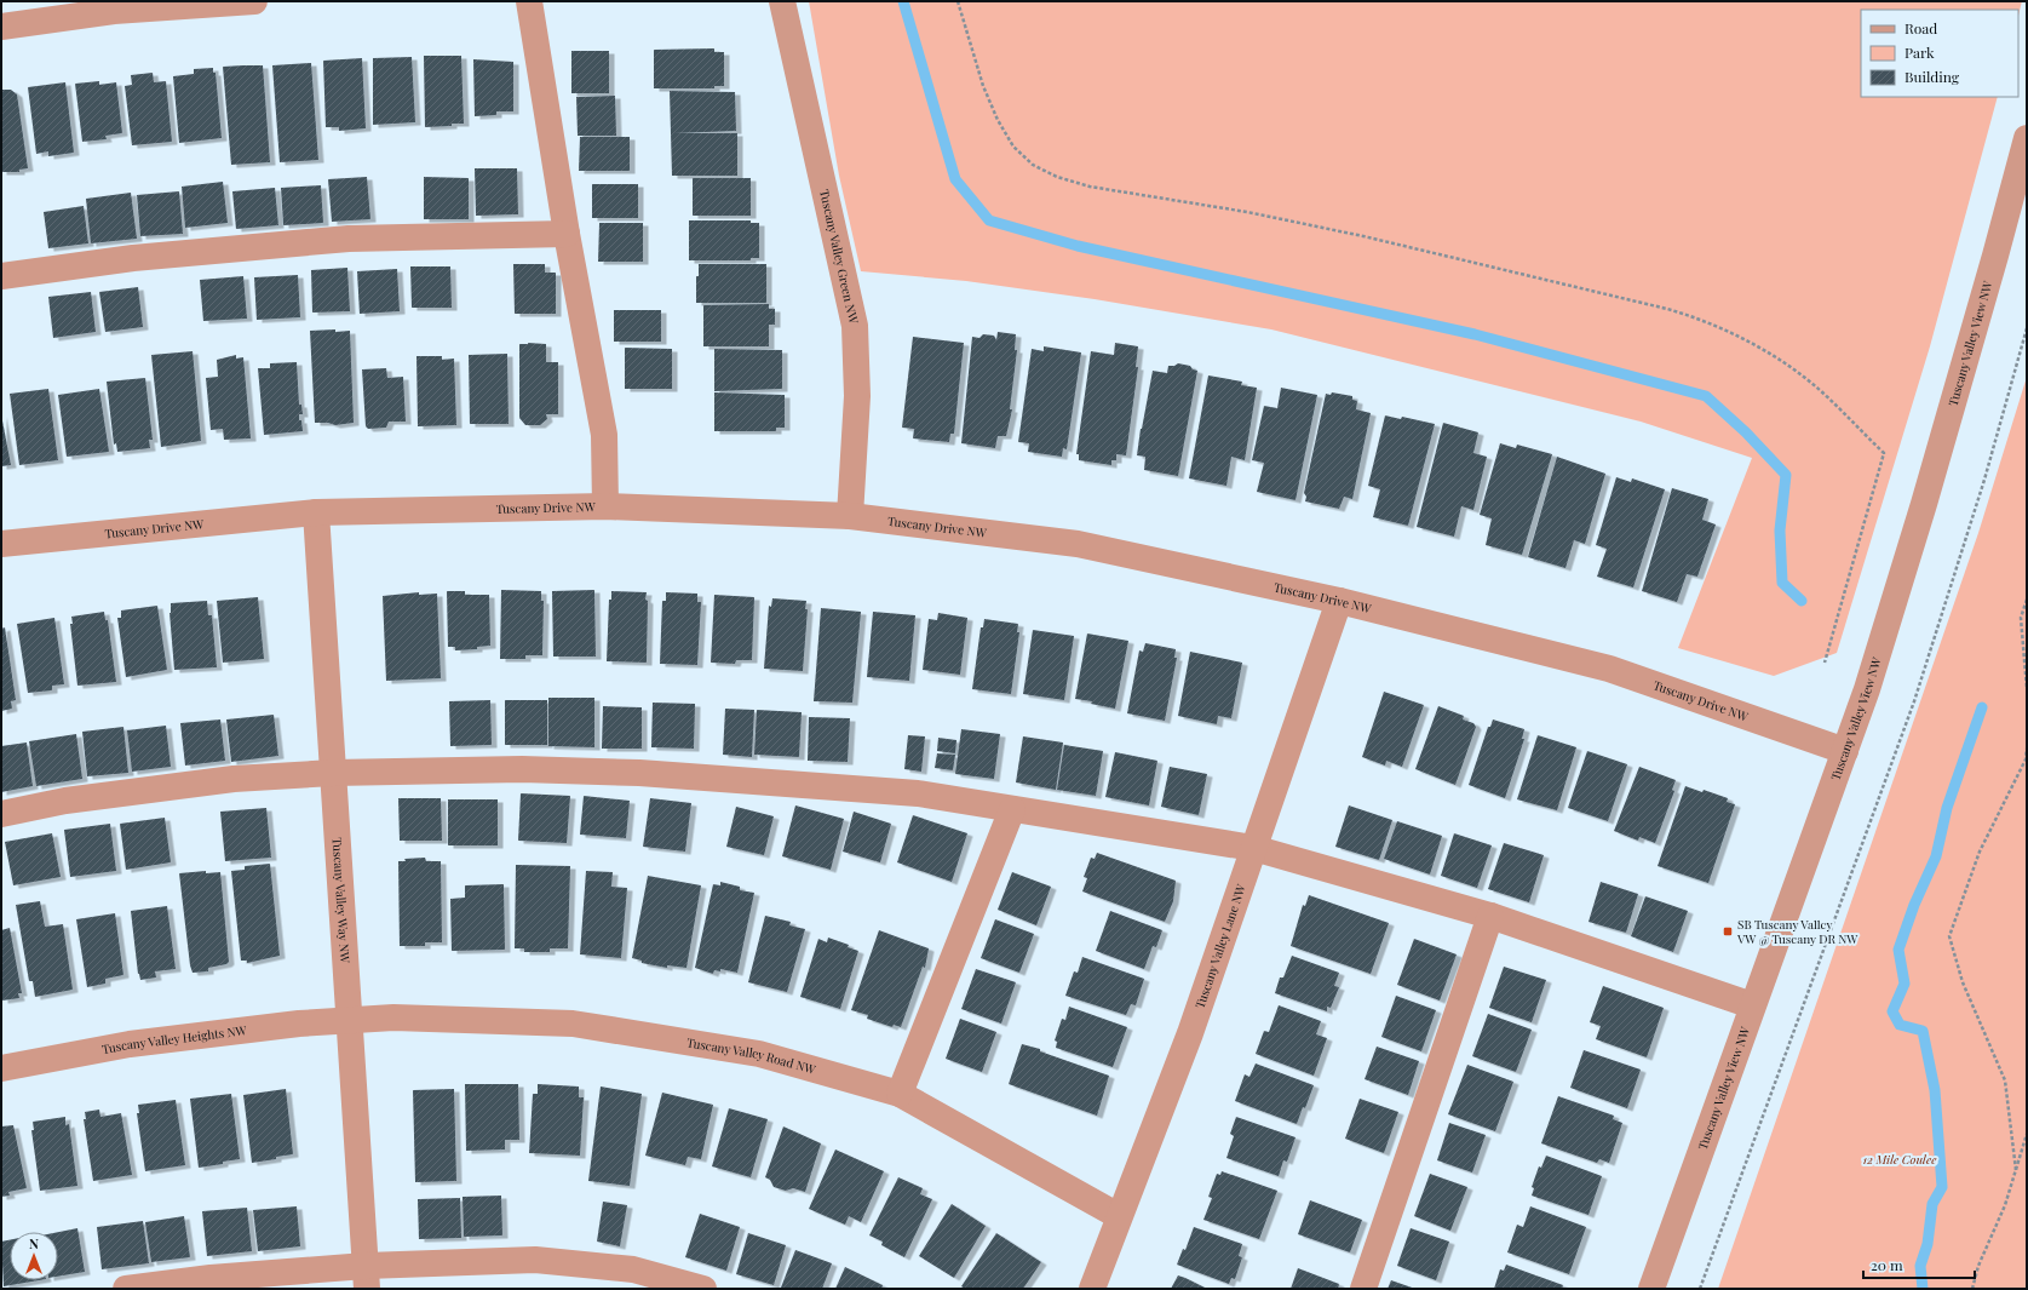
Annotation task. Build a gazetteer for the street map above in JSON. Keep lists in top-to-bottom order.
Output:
{
  "streets": {
    "street": [
      "Tuscany Valley Green NW",
      "Tuscany Valley View NW",
      "Tuscany Drive NW",
      "Tuscany Valley Way NW",
      "Tuscany Valley Lane NW",
      "Tuscany Valley Heights NW",
      "Tuscany Valley Road NW"
    ]
  },
  "crossings": [
    ["Tuscany Valley Green NW", "Tuscany Drive NW"],
    ["Tuscany Valley View NW", "Tuscany Drive NW"],
    ["Tuscany Drive NW", "Tuscany Valley Way NW"],
    ["Tuscany Drive NW", "Tuscany Valley Lane NW"],
    ["Tuscany Valley Way NW", "Tuscany Valley Heights NW"],
    ["Tuscany Valley Way NW", "Tuscany Valley Road NW"],
    ["Tuscany Valley Lane NW", "Tuscany Valley Road NW"],
    ["Tuscany Valley Heights NW", "Tuscany Valley Road NW"]
  ],
  "parks": ["12 Mile Coulee"],
  "places": {
    "transit": ["SB Tuscany Valley VW @ Tuscany DR NW"]
  },
  "legend": ["Road", "Park", "Building"],
  "scale_bar": "20 m",
  "north": "top"
}
